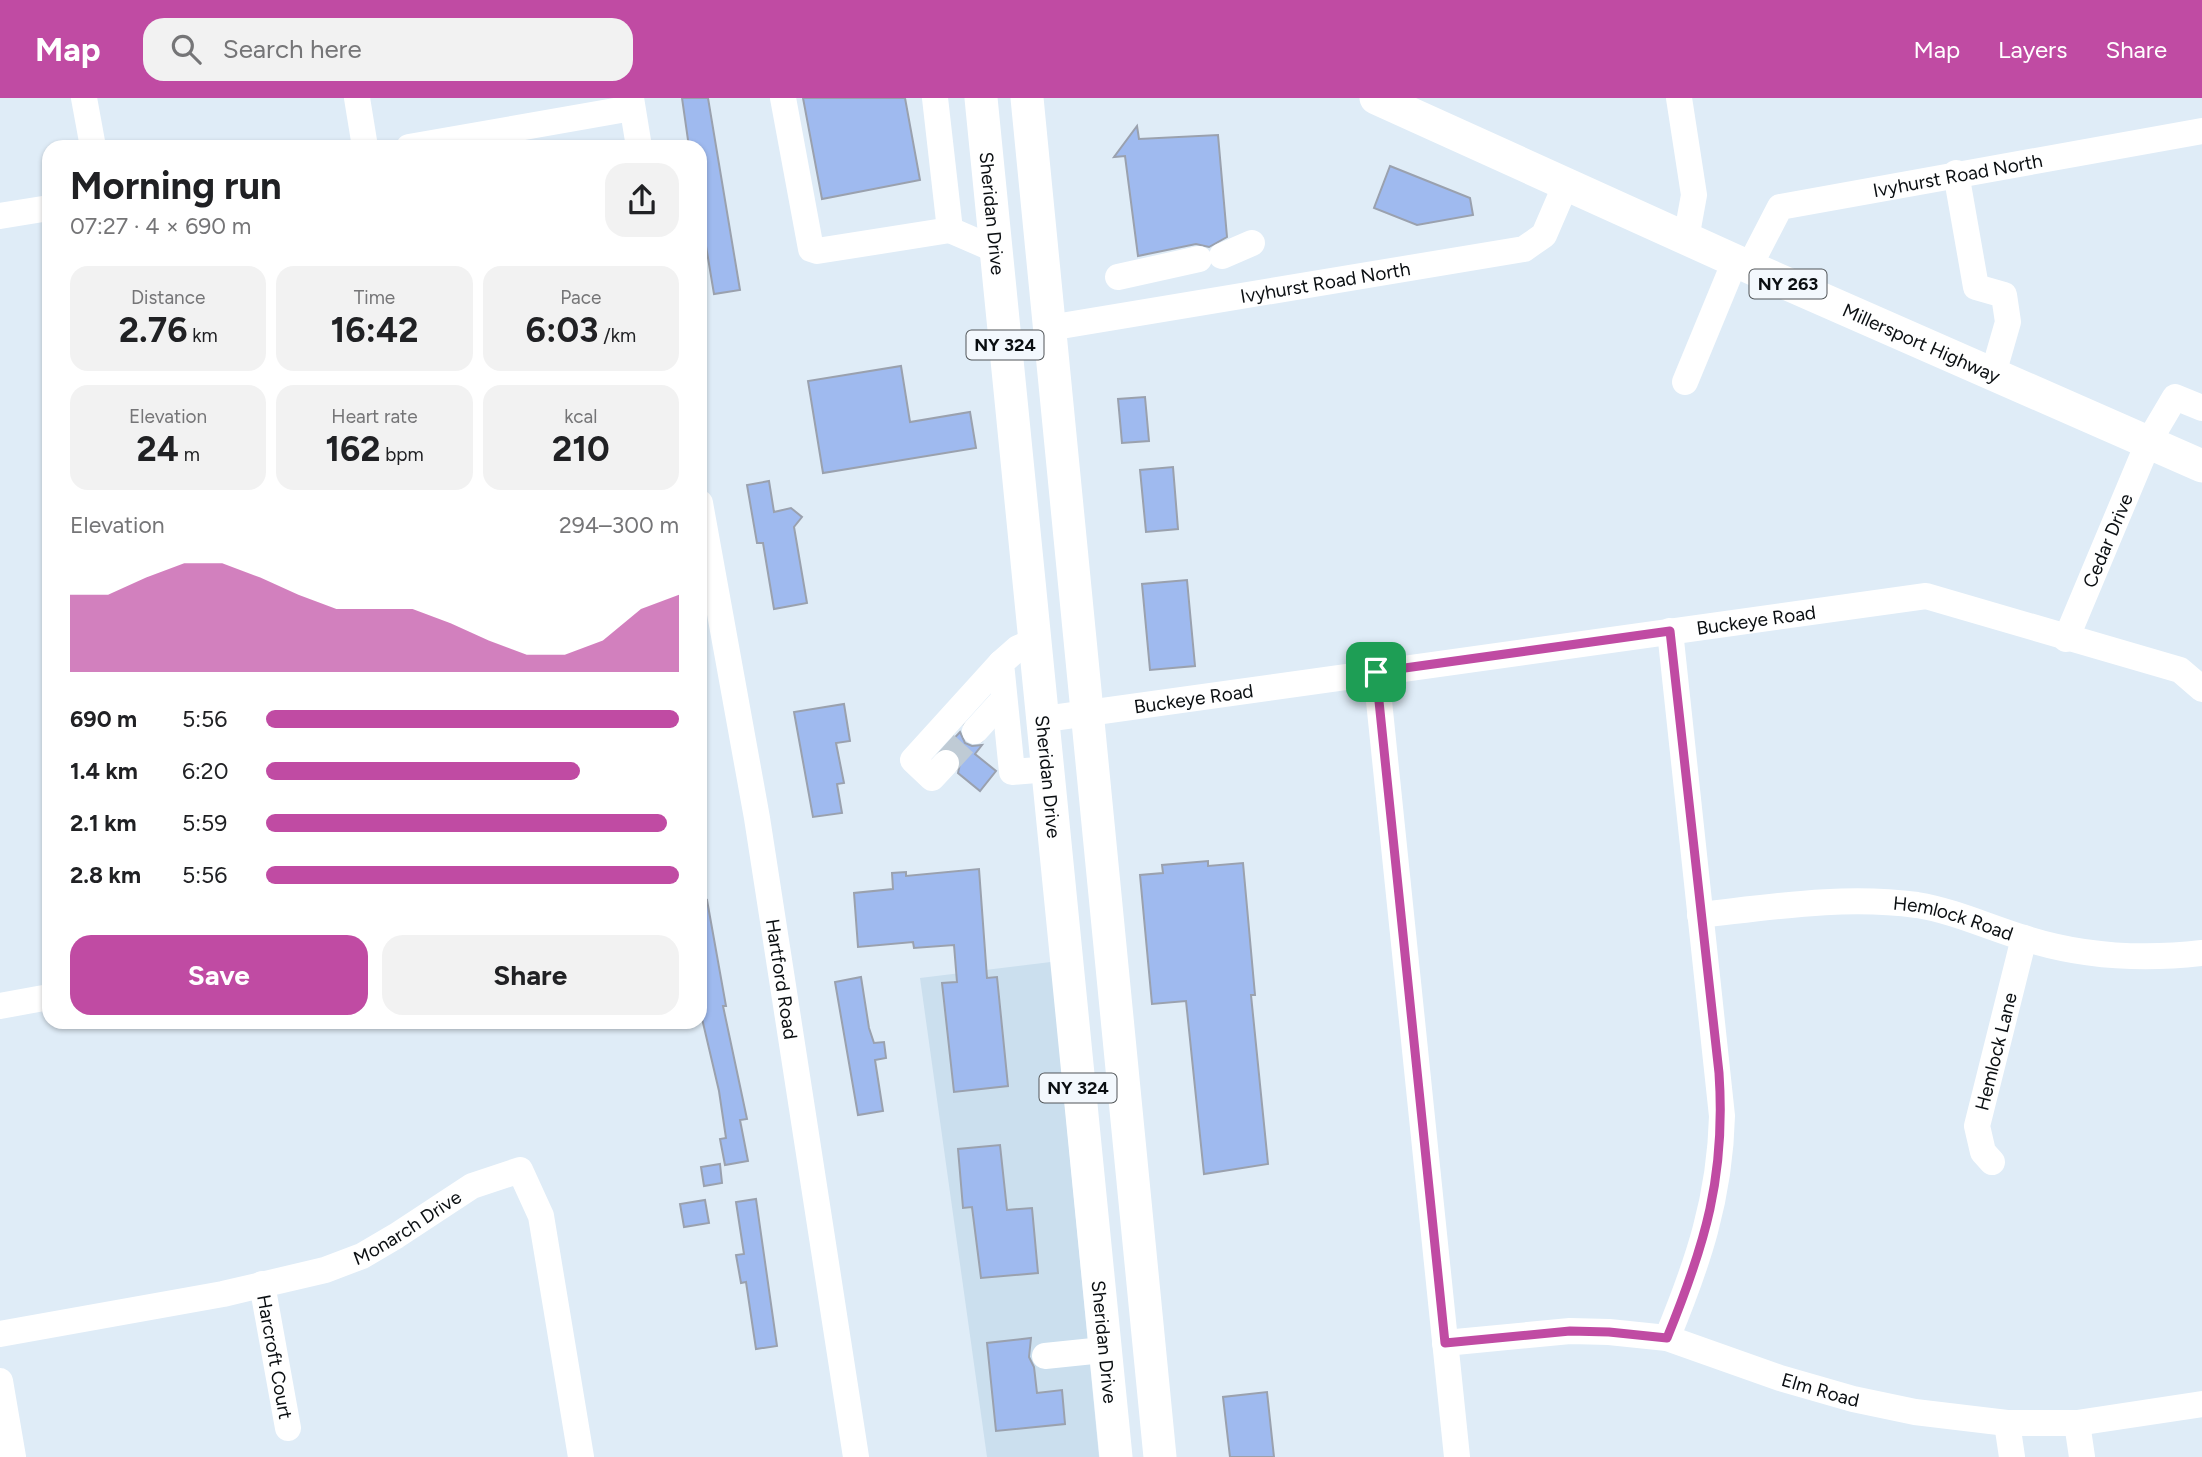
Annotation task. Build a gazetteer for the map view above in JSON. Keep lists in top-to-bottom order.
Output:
{
  "streets": {
    "main road": [
      "Sheridan Drive",
      "NY 263",
      "Millersport Highway",
      "NY 324"
    ],
    "street": [
      "Ivyhurst Road North",
      "Cedar Drive",
      "Buckeye Road",
      "Hemlock Road",
      "Hartford Road",
      "Hemlock Lane",
      "Monarch Drive",
      "Harcroft Court",
      "Elm Road"
    ]
  },
  "crossings": [
    ["Ivyhurst Road North", "Millersport Highway"],
    ["Ivyhurst Road North", "NY 324"],
    ["Sheridan Drive", "Buckeye Road"],
    ["Millersport Highway", "Cedar Drive"],
    ["NY 324", "Buckeye Road"],
    ["Cedar Drive", "Buckeye Road"],
    ["Hemlock Road", "Hemlock Lane"],
    ["Monarch Drive", "Harcroft Court"]
  ],
  "page": {
    "header": "Map",
    "search": "Search here",
    "nav": ["Map", "Layers", "Share"],
    "heading": ["Morning run", "07:27 · 4 × 690 m"],
    "stats": [
      ["Distance", "2.76 km"],
      ["Time", "16:42"],
      ["Pace", "6:03 /km"],
      ["Elevation", "24 m"],
      ["Heart rate", "162 bpm"],
      ["kcal", "210"]
    ],
    "chart": ["Elevation", "294–300 m"],
    "list": [
      {
        "name": "690 m",
        "note": "5:56"
      },
      {
        "name": "1.4 km",
        "note": "6:20"
      },
      {
        "name": "2.1 km",
        "note": "5:59"
      },
      {
        "name": "2.8 km",
        "note": "5:56"
      }
    ],
    "buttons": ["Save", "Share"]
  }
}
